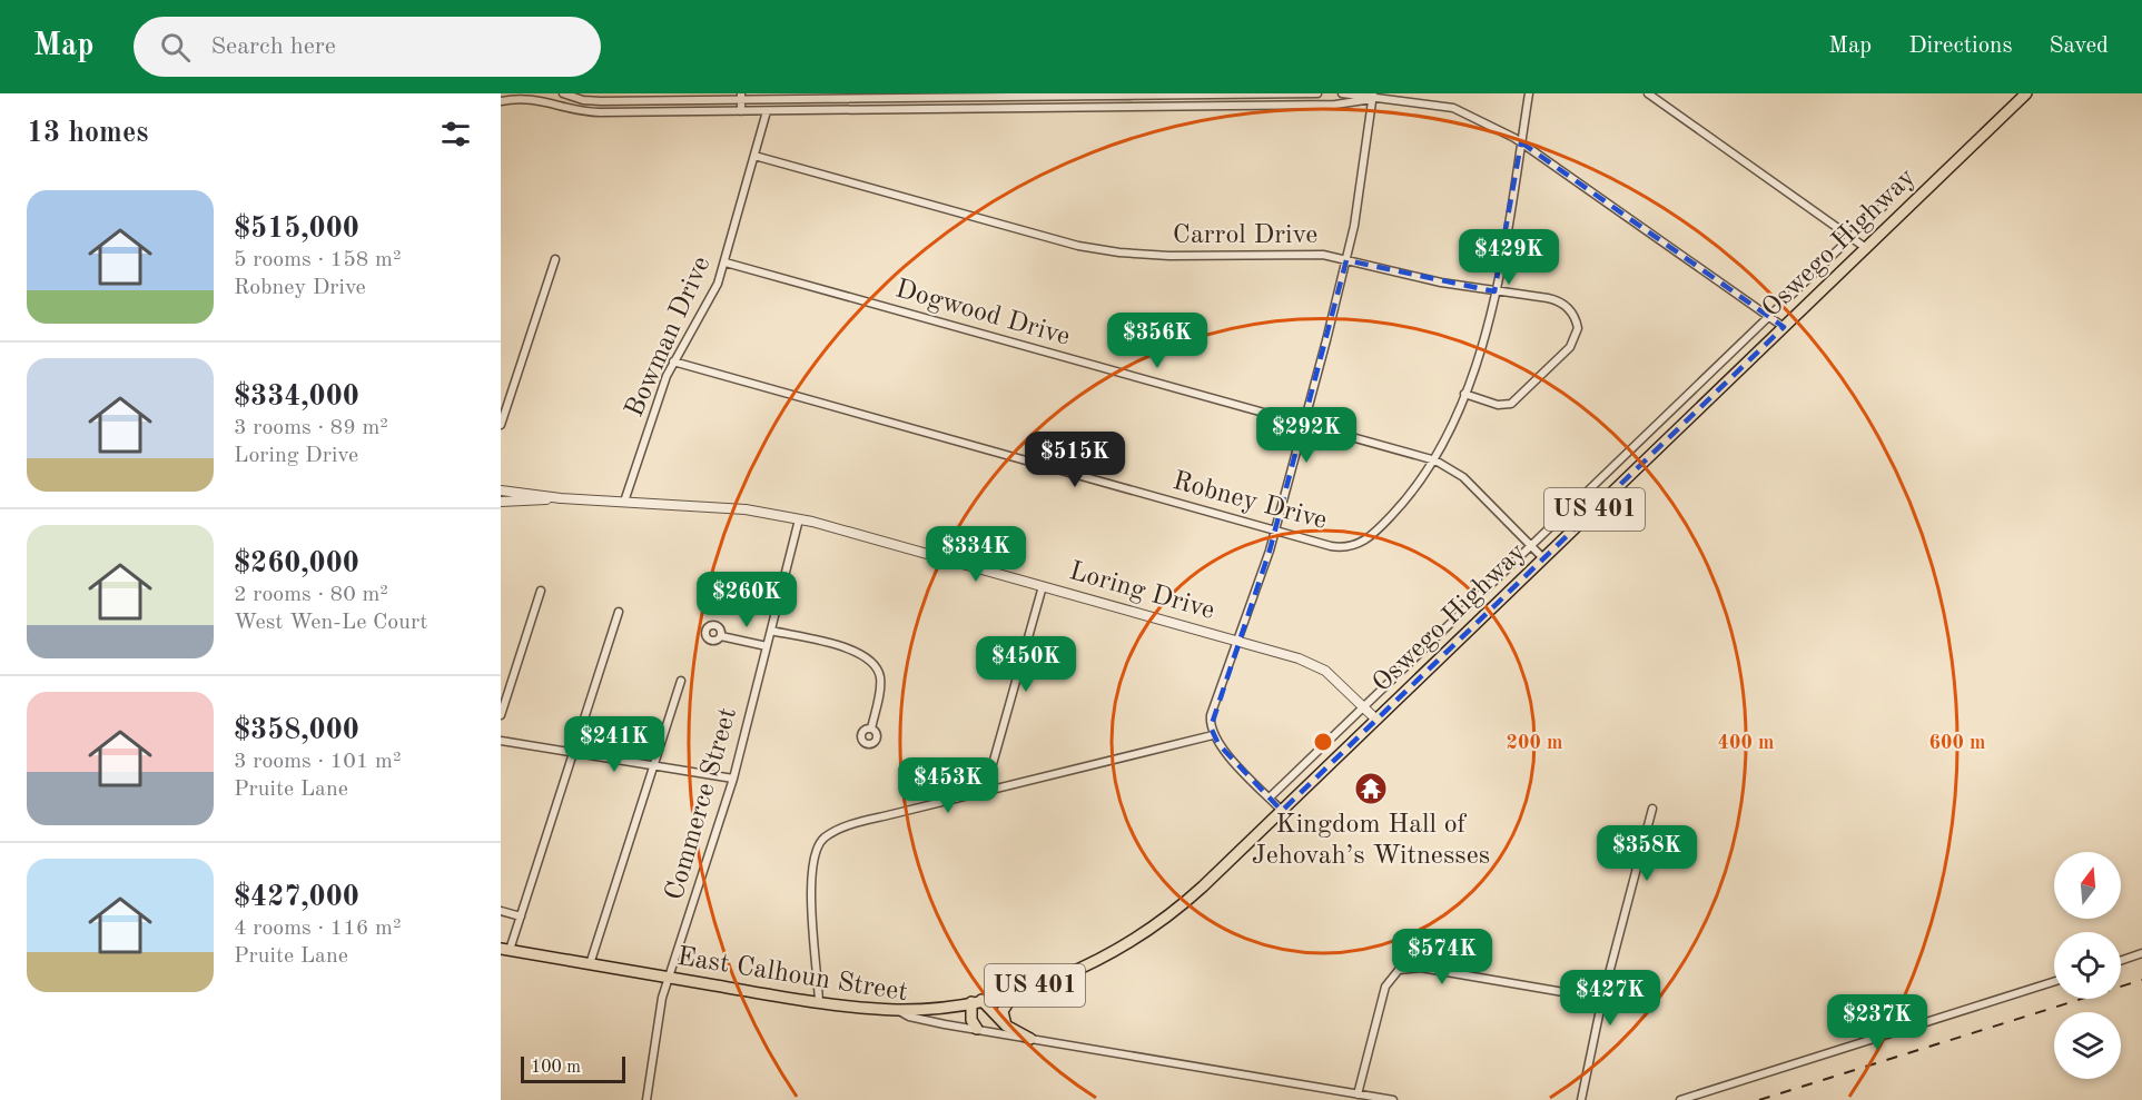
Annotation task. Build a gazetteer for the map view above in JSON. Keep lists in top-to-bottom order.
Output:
{
  "streets": {
    "main road": ["Oswego Highway", "US 401", "East Calhoun Street"],
    "street": [
      "Carrol Drive",
      "Dogwood Drive",
      "Bowman Drive",
      "Robney Drive",
      "Loring Drive",
      "Commerce Street"
    ]
  },
  "crossings": [
    ["Carrol Drive", "Bowman Drive"],
    ["Carrol Drive", "Robney Drive"],
    ["Oswego Highway", "Dogwood Drive"],
    ["Oswego Highway", "Loring Drive"],
    ["Oswego Highway", "East Calhoun Street"],
    ["Dogwood Drive", "Bowman Drive"],
    ["Dogwood Drive", "Robney Drive"],
    ["Bowman Drive", "Robney Drive"],
    ["Bowman Drive", "Loring Drive"],
    ["Loring Drive", "Commerce Street"],
    ["Commerce Street", "East Calhoun Street"]
  ],
  "places": {
    "temple": ["Kingdom Hall of Jehovah’s Witnesses"]
  },
  "scale_bar": "100 m",
  "north": "top",
  "page": {
    "header": "Map",
    "search": "Search here",
    "nav": ["Map", "Directions", "Saved"],
    "heading": "13 homes",
    "list": [
      {
        "name": "$515,000",
        "note": "5 rooms · 158 m² · Robney Drive"
      },
      {
        "name": "$334,000",
        "note": "3 rooms · 89 m² · Loring Drive"
      },
      {
        "name": "$260,000",
        "note": "2 rooms · 80 m² · West Wen-Le Court"
      },
      {
        "name": "$358,000",
        "note": "3 rooms · 101 m² · Pruite Lane"
      },
      {
        "name": "$427,000",
        "note": "4 rooms · 116 m² · Pruite Lane"
      }
    ],
    "price": [
      "$429K",
      "$356K",
      "$292K",
      "$515K",
      "$334K",
      "$260K",
      "$450K",
      "$241K",
      "$453K",
      "$358K",
      "$574K",
      "$427K",
      "$237K"
    ],
    "scale": "100 m"
  },
  "rings": ["200 m", "400 m", "600 m"]
}
